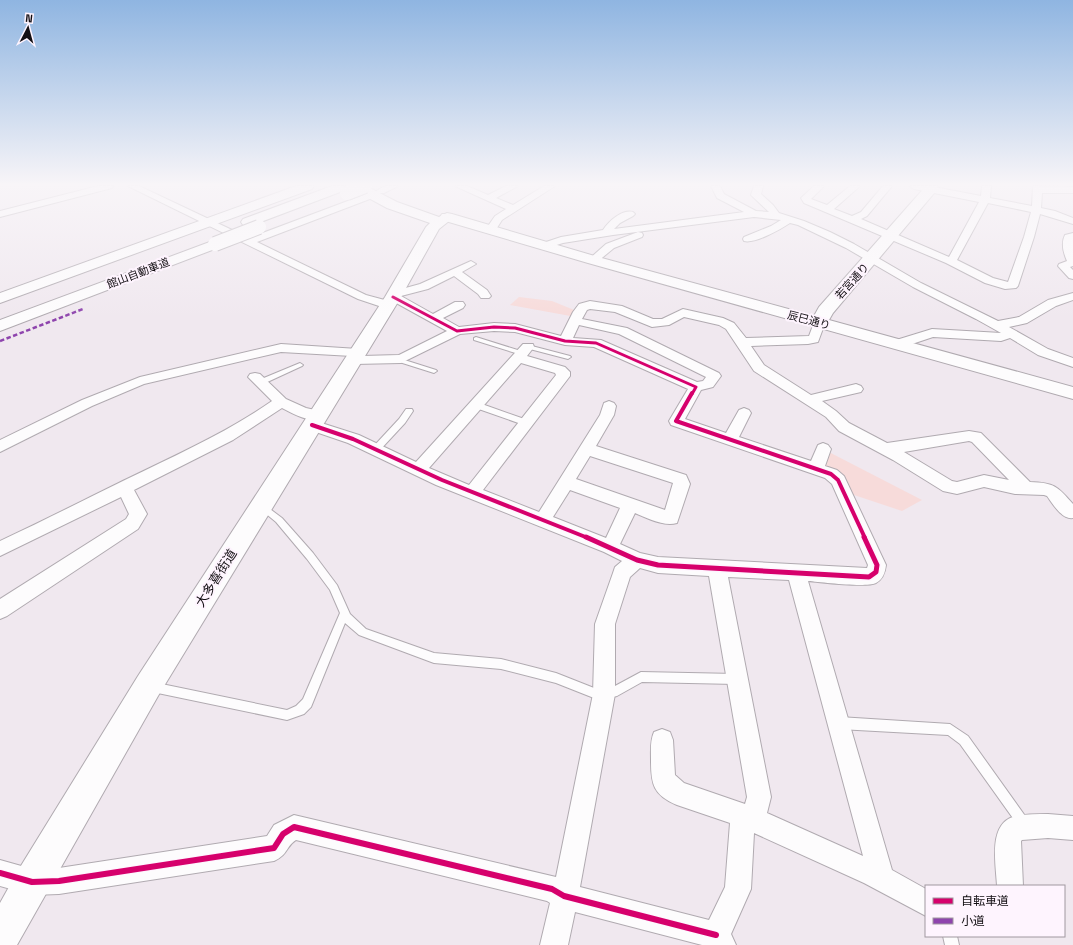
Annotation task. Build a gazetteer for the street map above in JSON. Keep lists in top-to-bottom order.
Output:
{
  "streets": {
    "main road": [
      "館山自動車道",
      "若宮通り",
      "辰巳通り",
      "大多喜街道"
    ]
  },
  "crossings": [
    ["若宮通り", "辰巳通り"]
  ],
  "legend": ["自転車道", "小道"],
  "north": "top"
}
